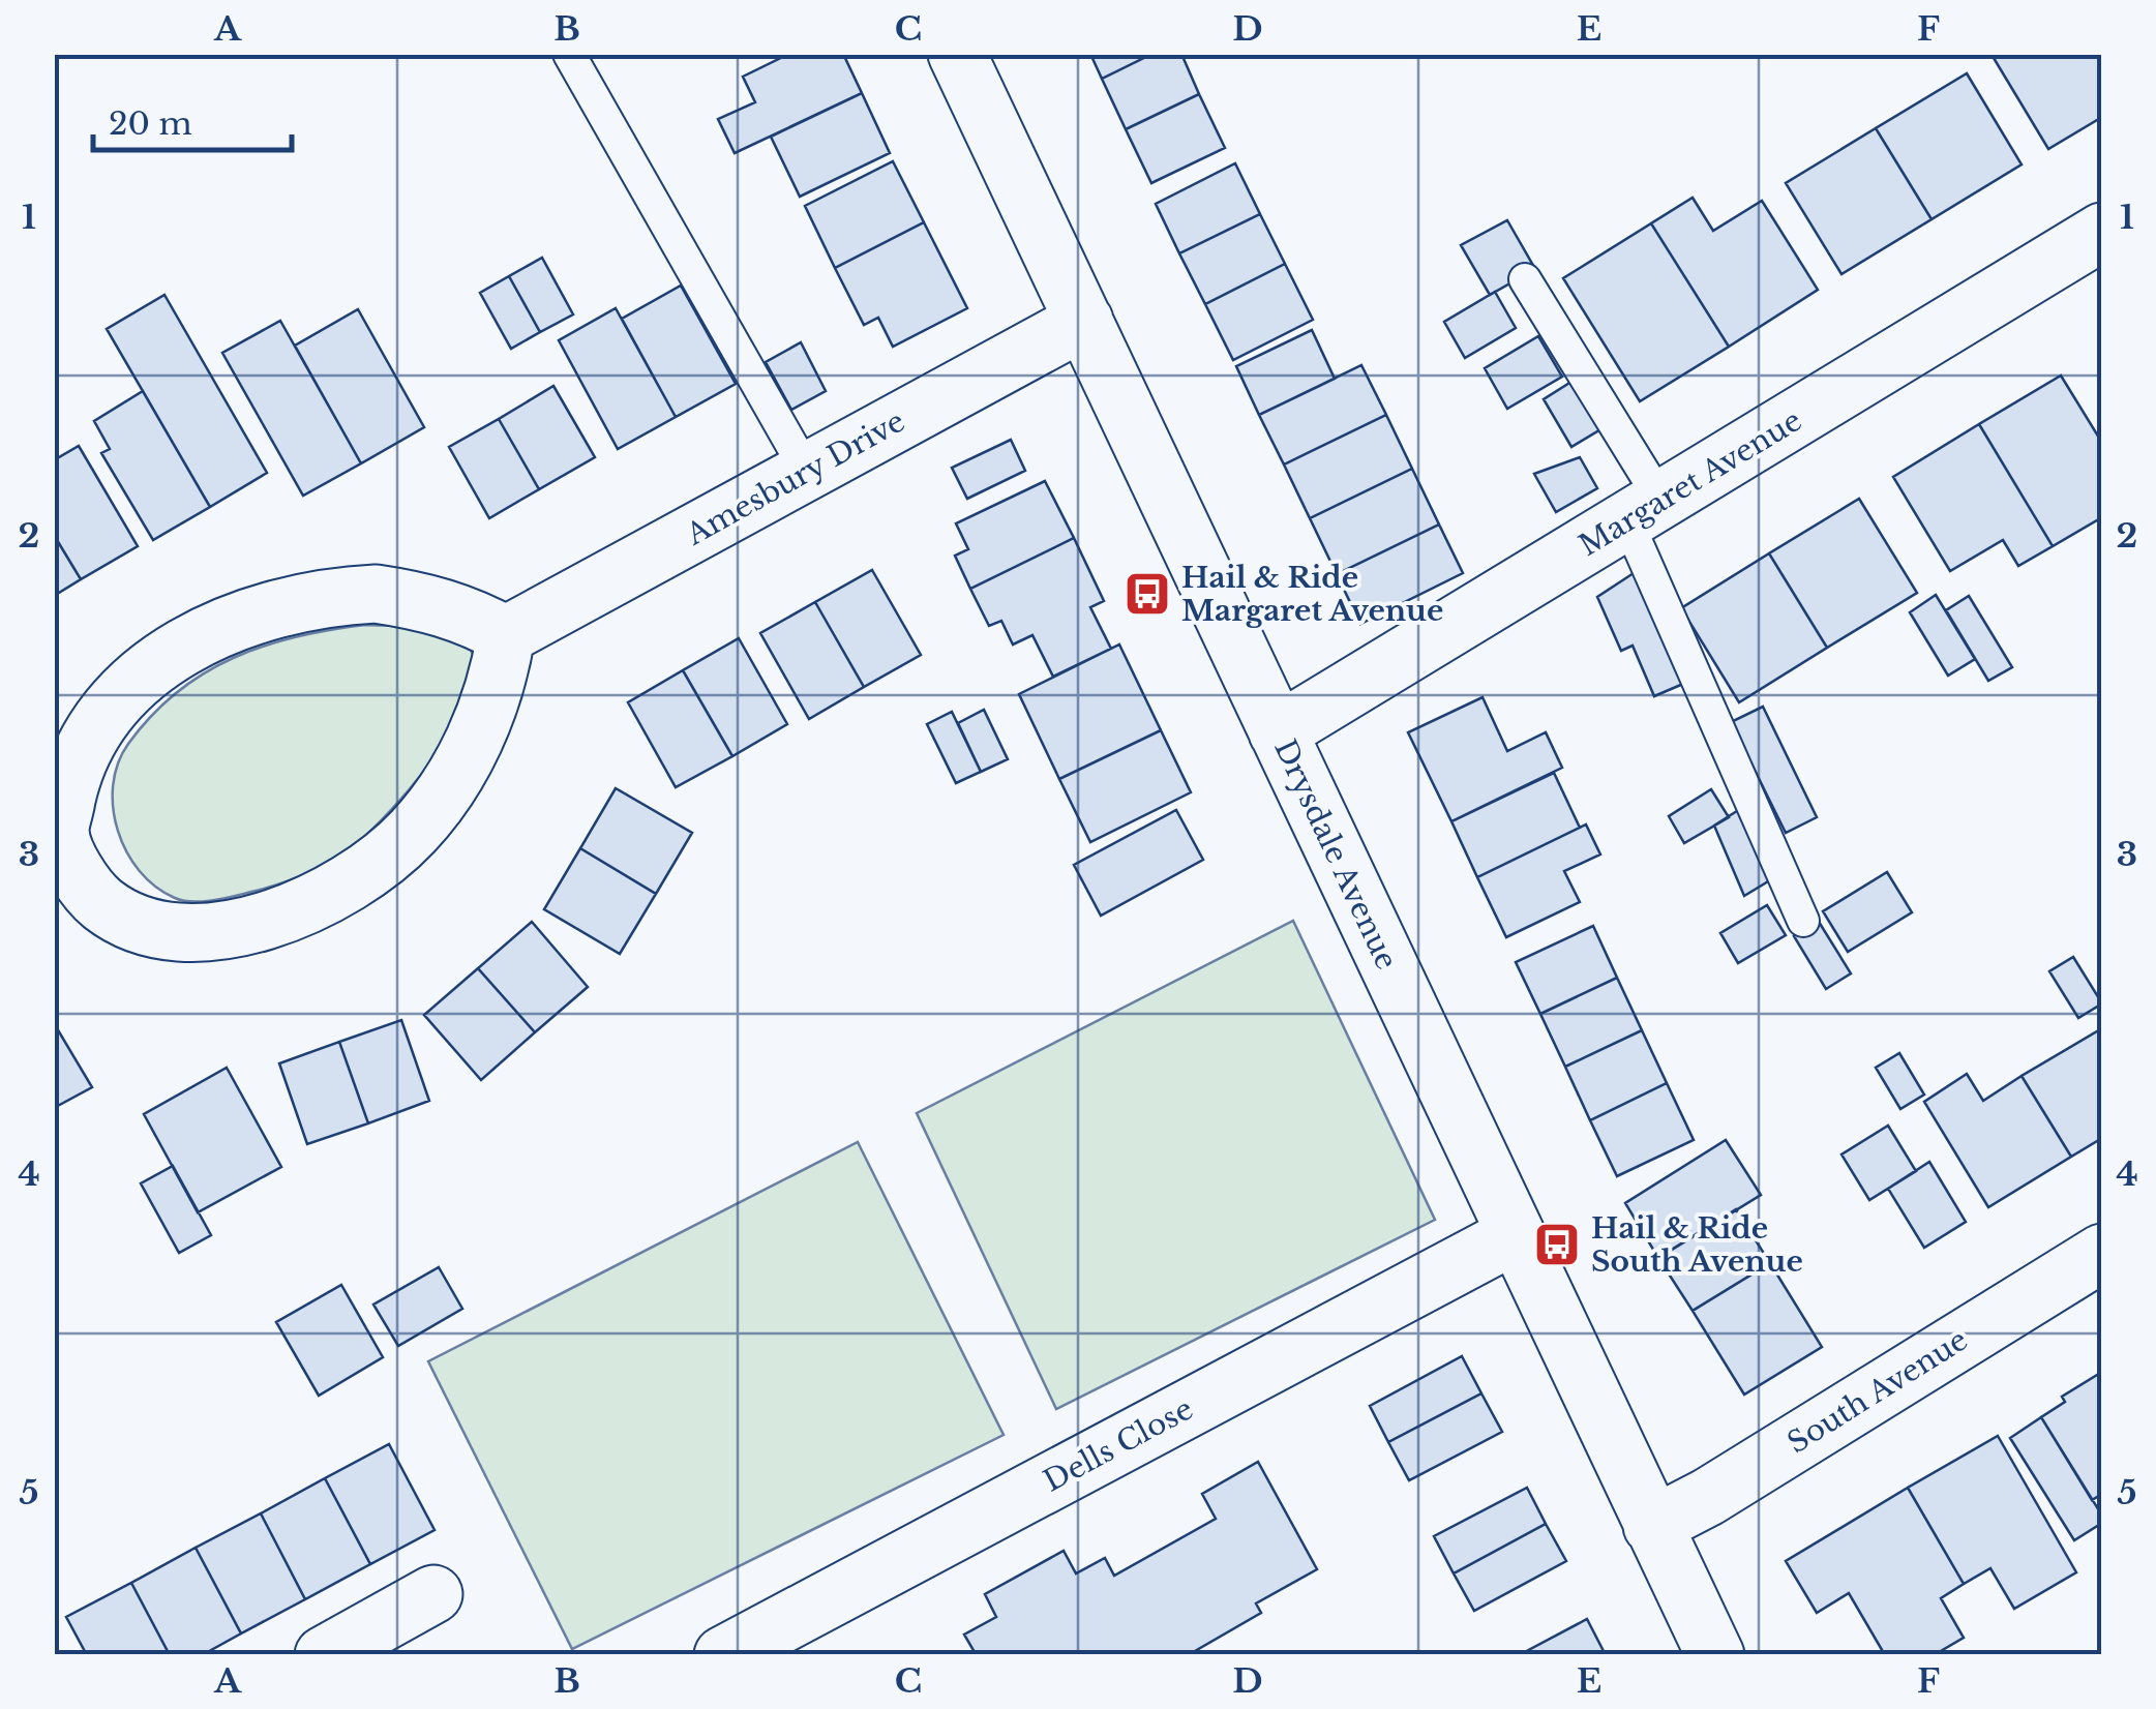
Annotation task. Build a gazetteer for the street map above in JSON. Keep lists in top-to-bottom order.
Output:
{
  "streets": {
    "street": [
      "Amesbury Drive",
      "Margaret Avenue",
      "Drysdale Avenue",
      "South Avenue",
      "Dells Close"
    ]
  },
  "crossings": [
    ["Amesbury Drive", "Drysdale Avenue"],
    ["Margaret Avenue", "Drysdale Avenue"],
    ["Drysdale Avenue", "South Avenue"],
    ["Drysdale Avenue", "Dells Close"]
  ],
  "places": {
    "bus stop": ["Hail & Ride Margaret Avenue", "Hail & Ride South Avenue"]
  },
  "scale_bar": "20 m",
  "grid": {
    "columns": [
      "A",
      "B",
      "C",
      "D",
      "E",
      "F"
    ],
    "rows": [
      "1",
      "2",
      "3",
      "4",
      "5"
    ]
  }
}
